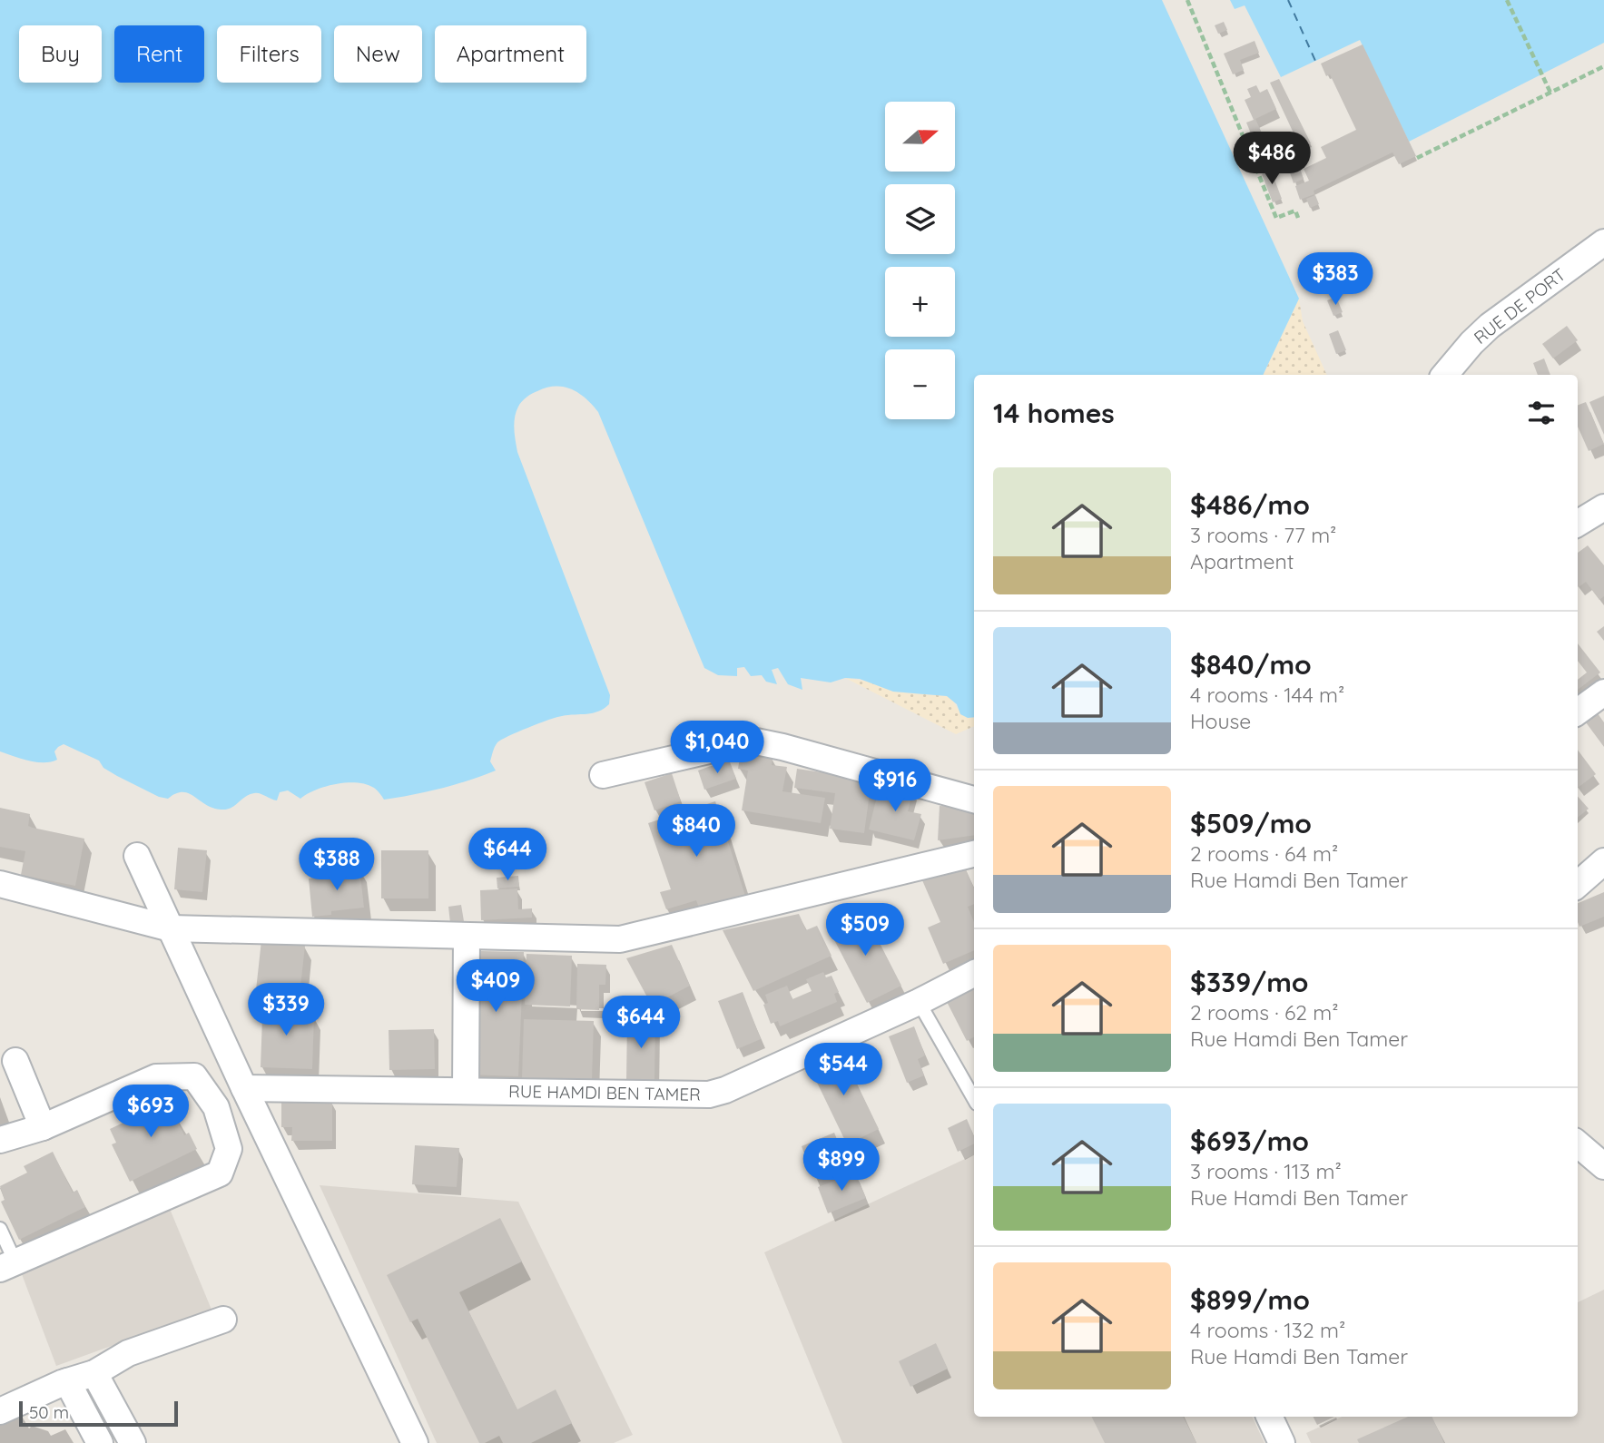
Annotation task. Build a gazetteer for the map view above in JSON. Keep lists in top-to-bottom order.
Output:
{
  "streets": {
    "street": ["RUE DE PORT", "RUE HAMDI BEN TAMER"]
  },
  "scale_bar": "50 m",
  "north": "right",
  "page": {
    "chip": [
      "Buy",
      "Rent",
      "Filters",
      "New",
      "Apartment"
    ],
    "map_buttons": ["+", "−"],
    "price": [
      "$486",
      "$383",
      "$1,040",
      "$916",
      "$840",
      "$644",
      "$388",
      "$509",
      "$409",
      "$339",
      "$644",
      "$544",
      "$693",
      "$899"
    ],
    "heading": "14 homes",
    "list": [
      {
        "name": "$486/mo",
        "note": "3 rooms · 77 m² · Apartment"
      },
      {
        "name": "$840/mo",
        "note": "4 rooms · 144 m² · House"
      },
      {
        "name": "$509/mo",
        "note": "2 rooms · 64 m² · Rue Hamdi Ben Tamer"
      },
      {
        "name": "$339/mo",
        "note": "2 rooms · 62 m² · Rue Hamdi Ben Tamer"
      },
      {
        "name": "$693/mo",
        "note": "3 rooms · 113 m² · Rue Hamdi Ben Tamer"
      },
      {
        "name": "$899/mo",
        "note": "4 rooms · 132 m² · Rue Hamdi Ben Tamer"
      }
    ],
    "scale": "50 m"
  }
}
